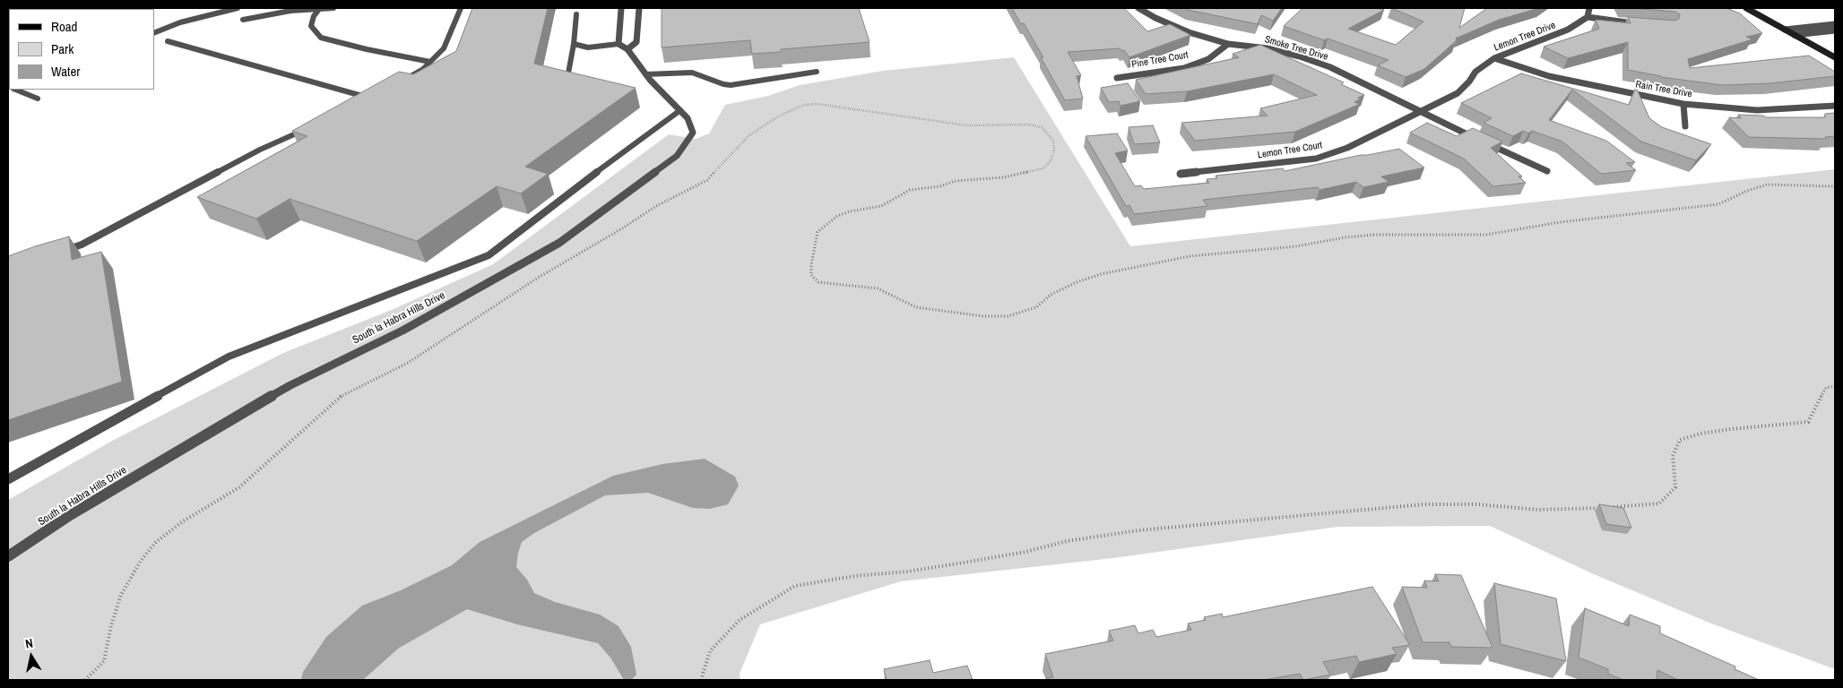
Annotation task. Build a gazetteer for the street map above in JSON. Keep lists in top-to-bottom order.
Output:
{
  "streets": {
    "street": [
      "Lemon Tree Drive",
      "Smoke Tree Drive",
      "Pine Tree Court",
      "Rain Tree Drive",
      "Lemon Tree Court",
      "South la Habra Hills Drive"
    ]
  },
  "crossings": [
    ["Lemon Tree Drive", "Smoke Tree Drive"],
    ["Lemon Tree Drive", "Rain Tree Drive"],
    ["Lemon Tree Drive", "Lemon Tree Court"],
    ["Smoke Tree Drive", "Pine Tree Court"],
    ["Smoke Tree Drive", "Lemon Tree Court"]
  ],
  "legend": ["Road", "Park", "Water"],
  "north": "top"
}
